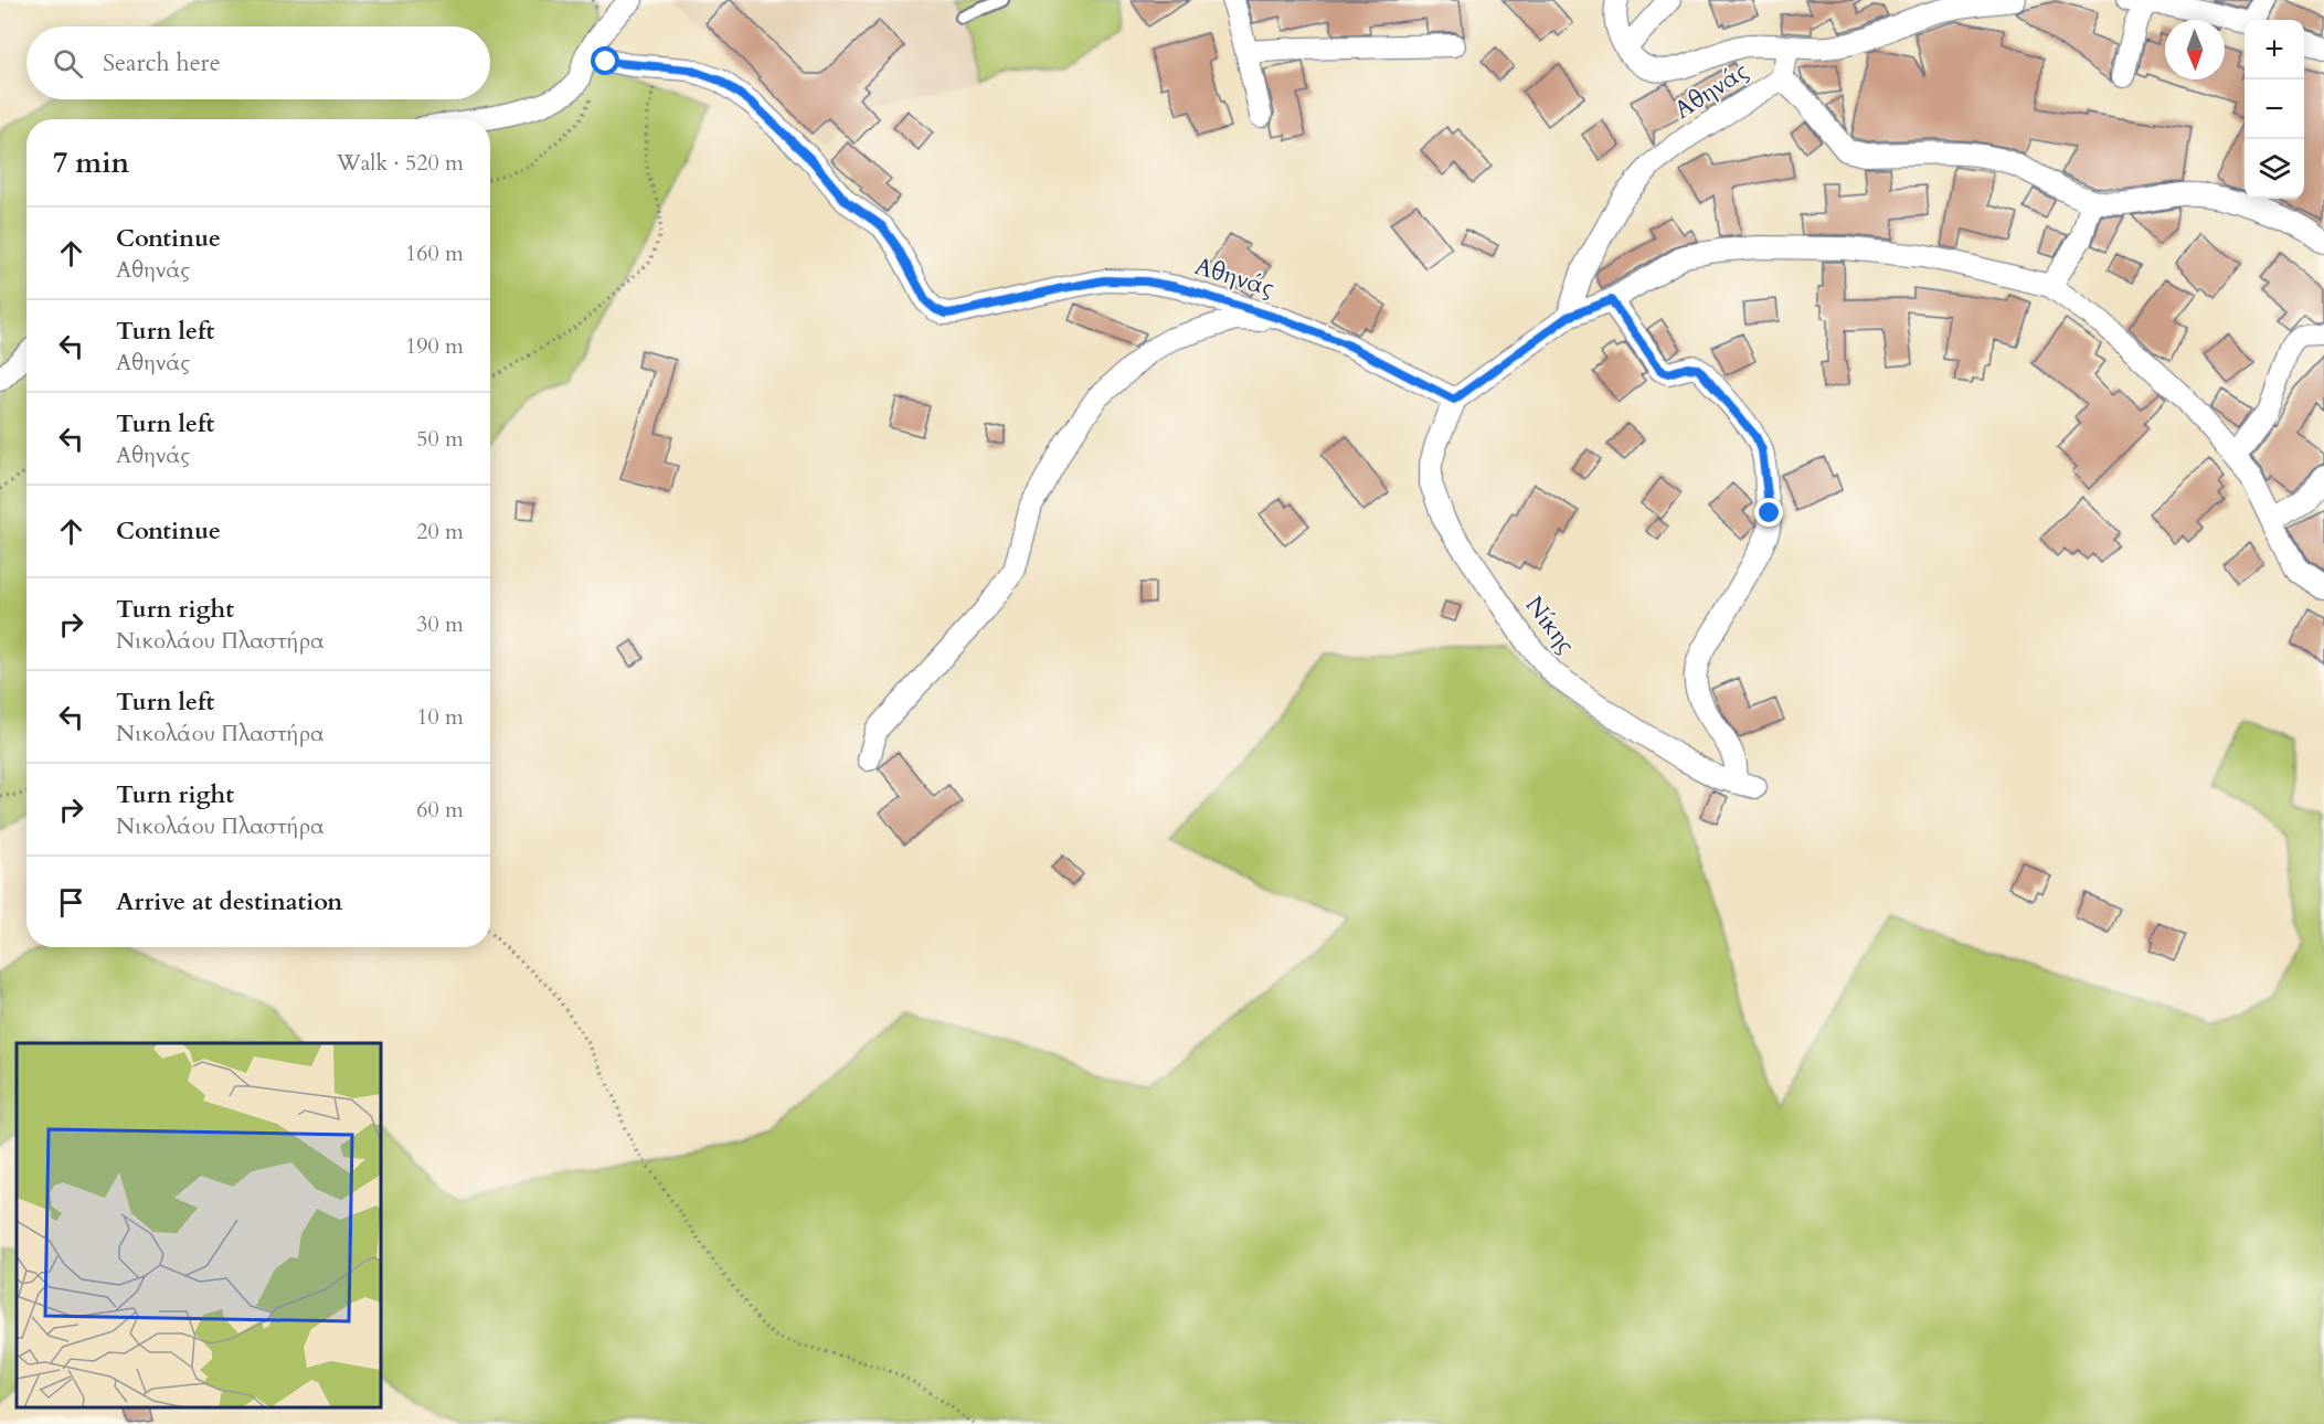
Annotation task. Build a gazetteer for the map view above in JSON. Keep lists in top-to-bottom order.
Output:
{
  "streets": {
    "street": ["Αθηνάς", "Νίκης"]
  },
  "crossings": [
    ["Αθηνάς", "Νίκης"]
  ],
  "north": "bottom",
  "page": {
    "map_buttons": ["+", "−"],
    "search": "Search here",
    "heading": ["7 min", "Walk · 520 m"],
    "list": [
      ["Continue", "Αθηνάς", "160 m"],
      ["Turn left", "Αθηνάς", "190 m"],
      ["Turn left", "Αθηνάς", "50 m"],
      ["Continue", "20 m"],
      ["Turn right", "Νικολάου Πλαστήρα", "30 m"],
      ["Turn left", "Νικολάου Πλαστήρα", "10 m"],
      ["Turn right", "Νικολάου Πλαστήρα", "60 m"],
      "Arrive at destination"
    ]
  }
}
